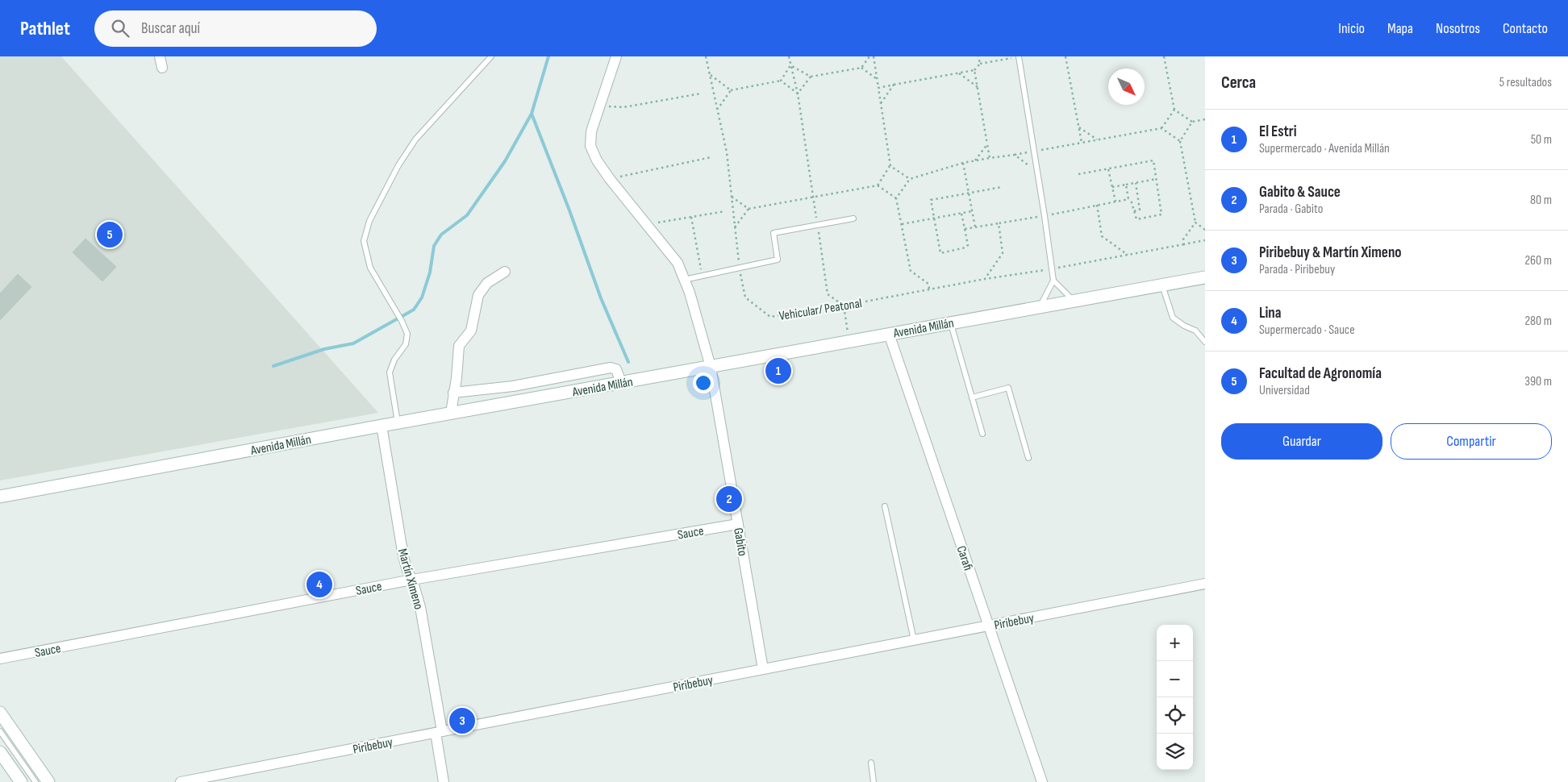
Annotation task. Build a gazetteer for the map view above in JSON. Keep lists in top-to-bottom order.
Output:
{
  "streets": {
    "main road": ["Avenida Millán"],
    "street": [
      "Sauce",
      "Gabito",
      "Carafi",
      "Martín Ximeno",
      "Piribebuy"
    ],
    "path": ["Vehicular/ Peatonal"]
  },
  "crossings": [
    ["Avenida Millán", "Gabito"],
    ["Avenida Millán", "Carafi"],
    ["Avenida Millán", "Martín Ximeno"],
    ["Sauce", "Gabito"],
    ["Sauce", "Martín Ximeno"],
    ["Gabito", "Piribebuy"],
    ["Carafi", "Piribebuy"],
    ["Martín Ximeno", "Piribebuy"]
  ],
  "north": "bottom right",
  "page": {
    "header": "Pathlet",
    "search": "Buscar aquí",
    "nav": [
      "Inicio",
      "Mapa",
      "Nosotros",
      "Contacto"
    ],
    "heading": ["Cerca", "5 resultados"],
    "list": [
      {
        "mark": "1",
        "name": "El Estri",
        "note": "Supermercado · Avenida Millán",
        "value": "50 m"
      },
      {
        "mark": "2",
        "name": "Gabito & Sauce",
        "note": "Parada · Gabito",
        "value": "80 m"
      },
      {
        "mark": "3",
        "name": "Piribebuy & Martín Ximeno",
        "note": "Parada · Piribebuy",
        "value": "260 m"
      },
      {
        "mark": "4",
        "name": "Lina",
        "note": "Supermercado · Sauce",
        "value": "280 m"
      },
      {
        "mark": "5",
        "name": "Facultad de Agronomía",
        "note": "Universidad",
        "value": "390 m"
      }
    ],
    "pins": [
      "5",
      "1",
      "2",
      "4",
      "3"
    ],
    "buttons": ["Guardar", "Compartir"],
    "map_buttons": ["+", "−"]
  }
}
